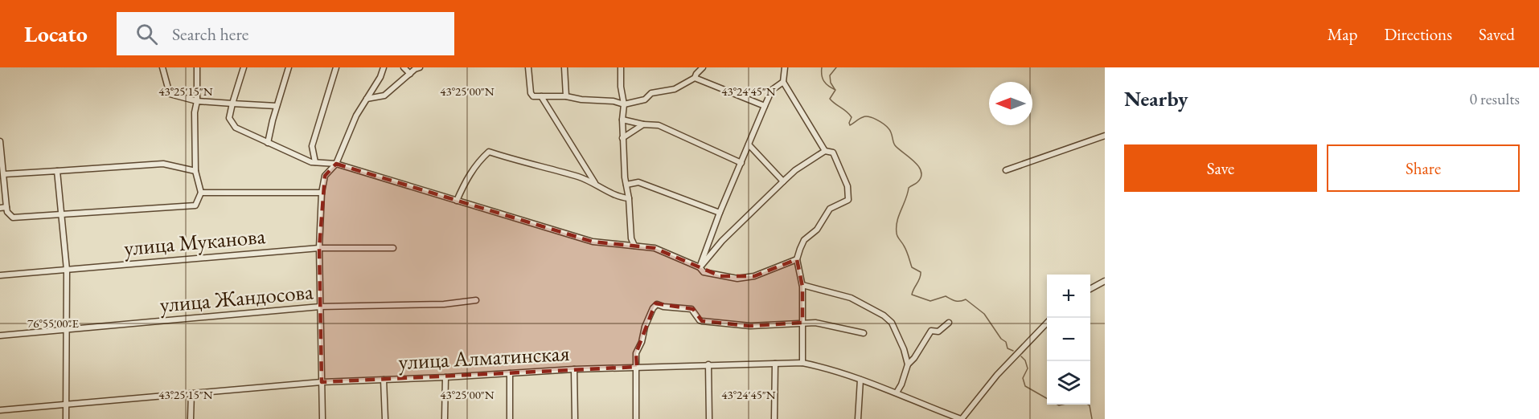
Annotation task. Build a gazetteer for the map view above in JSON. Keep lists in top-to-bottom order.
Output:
{
  "streets": {
    "street": ["улица Муканова", "улица Жандосова", "улица Алматинская"]
  },
  "north": "left",
  "page": {
    "header": "Locato",
    "search": "Search here",
    "nav": ["Map", "Directions", "Saved"],
    "heading": ["Nearby", "0 results"],
    "buttons": ["Save", "Share"],
    "map_buttons": ["+", "−"]
  },
  "coordinates": [
    "43°25'15\"N",
    "43°25'00\"N",
    "43°24'45\"N",
    "76°55'00\"E"
  ]
}
